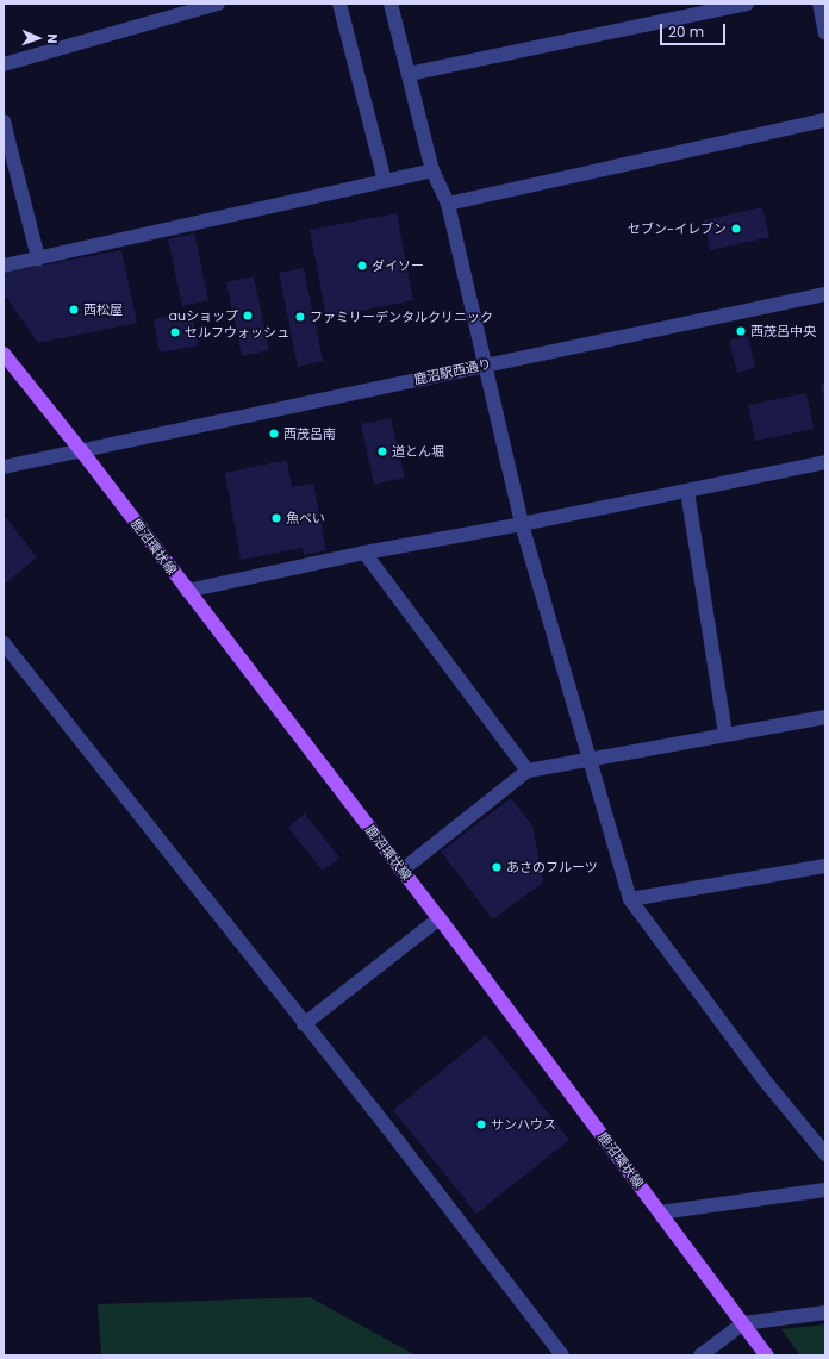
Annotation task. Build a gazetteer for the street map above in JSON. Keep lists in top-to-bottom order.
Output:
{
  "streets": {
    "main road": ["鹿沼環状線"],
    "street": ["鹿沼駅西通り"]
  },
  "crossings": [
    ["鹿沼駅西通り", "鹿沼環状線"]
  ],
  "places": [
    "セブン-イレブン",
    "ダイソー",
    "西松屋",
    "auショップ",
    "ファミリーデンタルクリニック",
    "西茂呂中央",
    "セルフウォッシュ",
    "西茂呂南",
    "道とん堀",
    "魚べい",
    "あさのフルーツ",
    "サンハウス"
  ],
  "scale_bar": "20 m",
  "north": "right"
}
